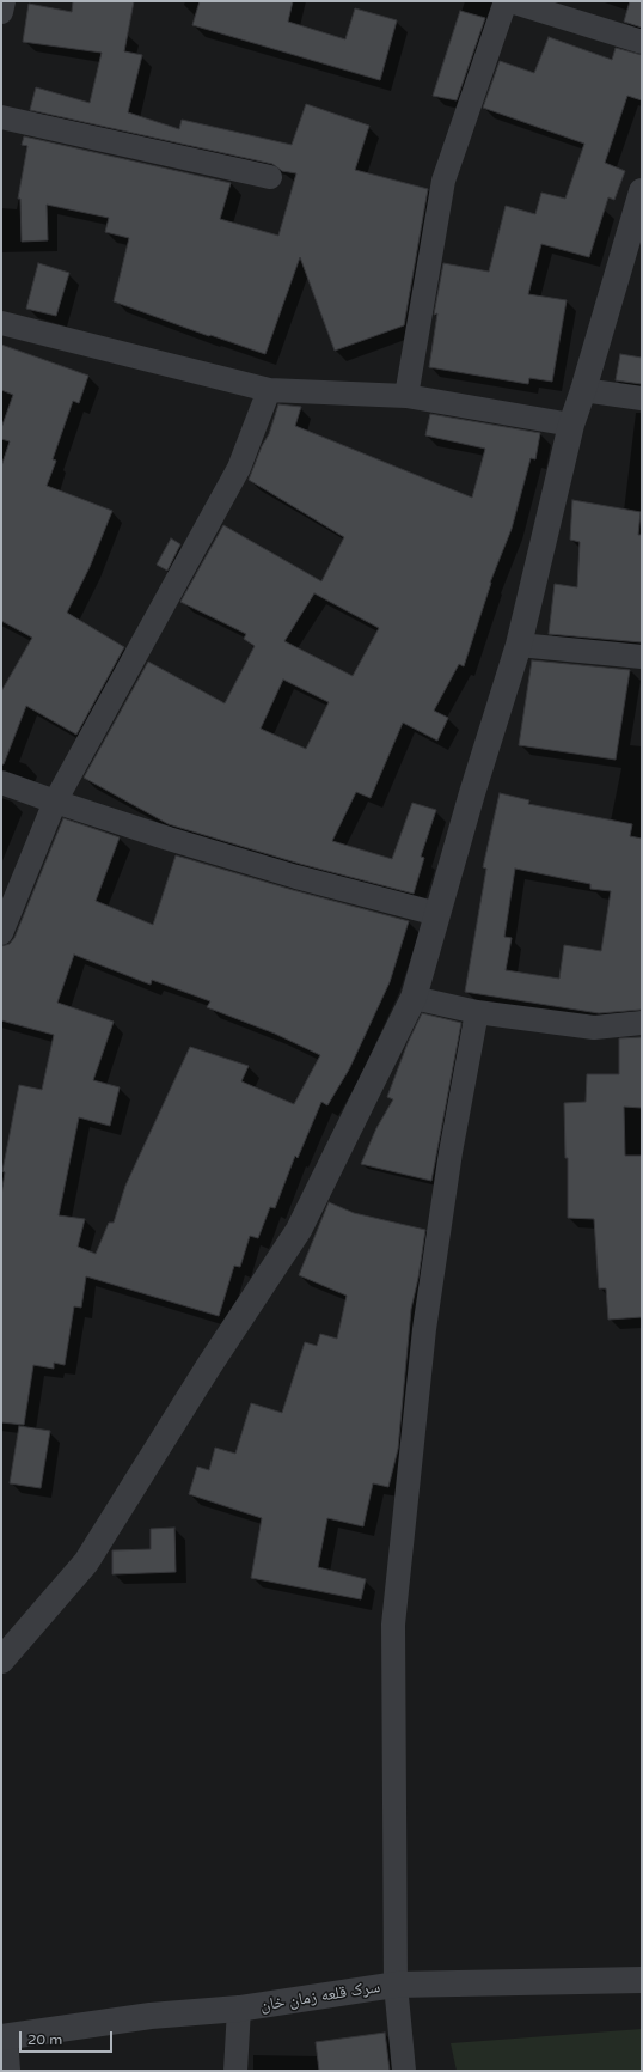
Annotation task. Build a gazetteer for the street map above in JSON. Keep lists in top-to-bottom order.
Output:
{
  "streets": {
    "street": ["سرک قلعه زمان خان"]
  },
  "scale_bar": "20 m"
}
